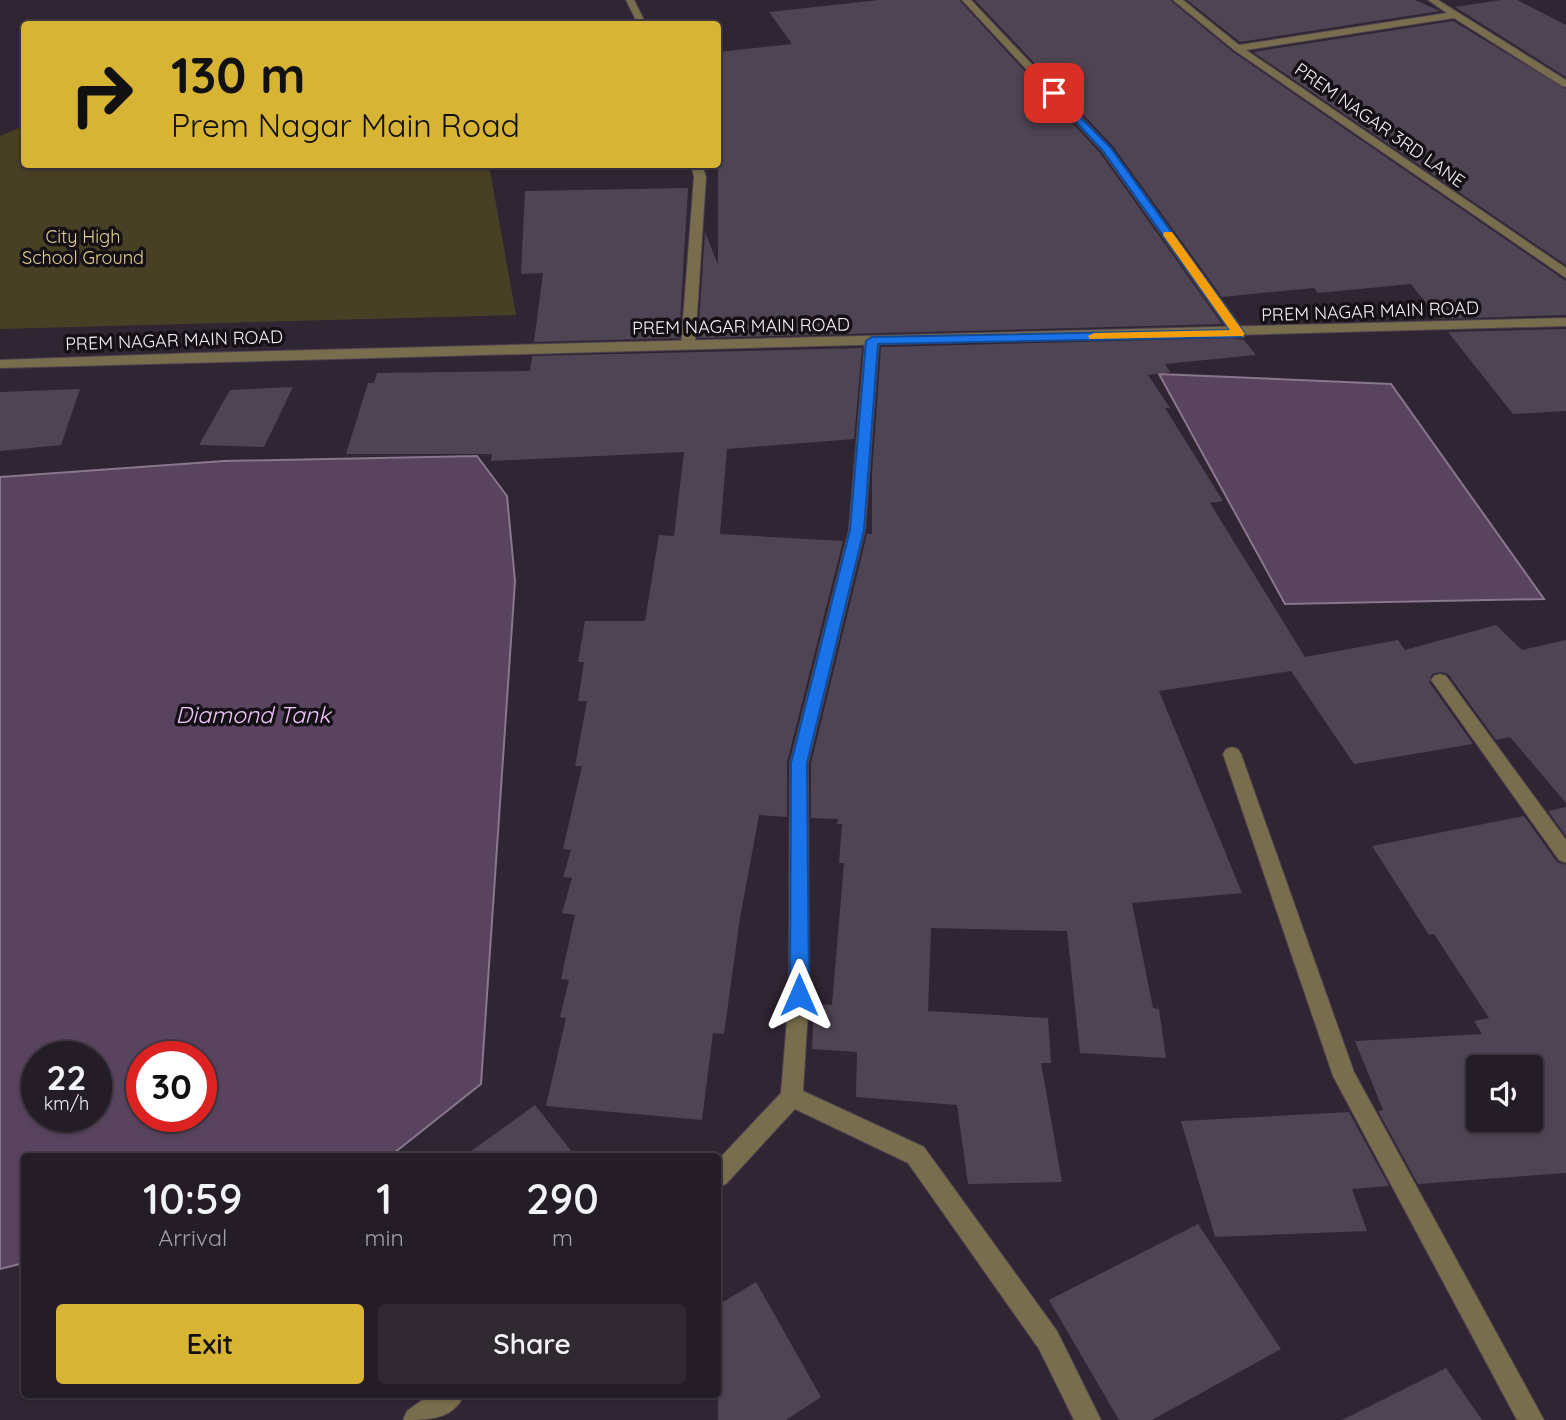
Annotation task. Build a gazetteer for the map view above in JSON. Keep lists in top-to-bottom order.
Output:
{
  "streets": {
    "street": ["PREM NAGAR 3RD LANE", "PREM NAGAR MAIN ROAD"]
  },
  "water": ["Diamond Tank"],
  "parks": ["City High School Ground"],
  "page": {
    "turn": ["130 m", "Prem Nagar Main Road"],
    "speed": "22 km/h",
    "limit": "30",
    "eta": [
      "10:59",
      "Arrival",
      "1",
      "min",
      "290",
      "m"
    ],
    "buttons": ["Exit", "Share"]
  }
}
